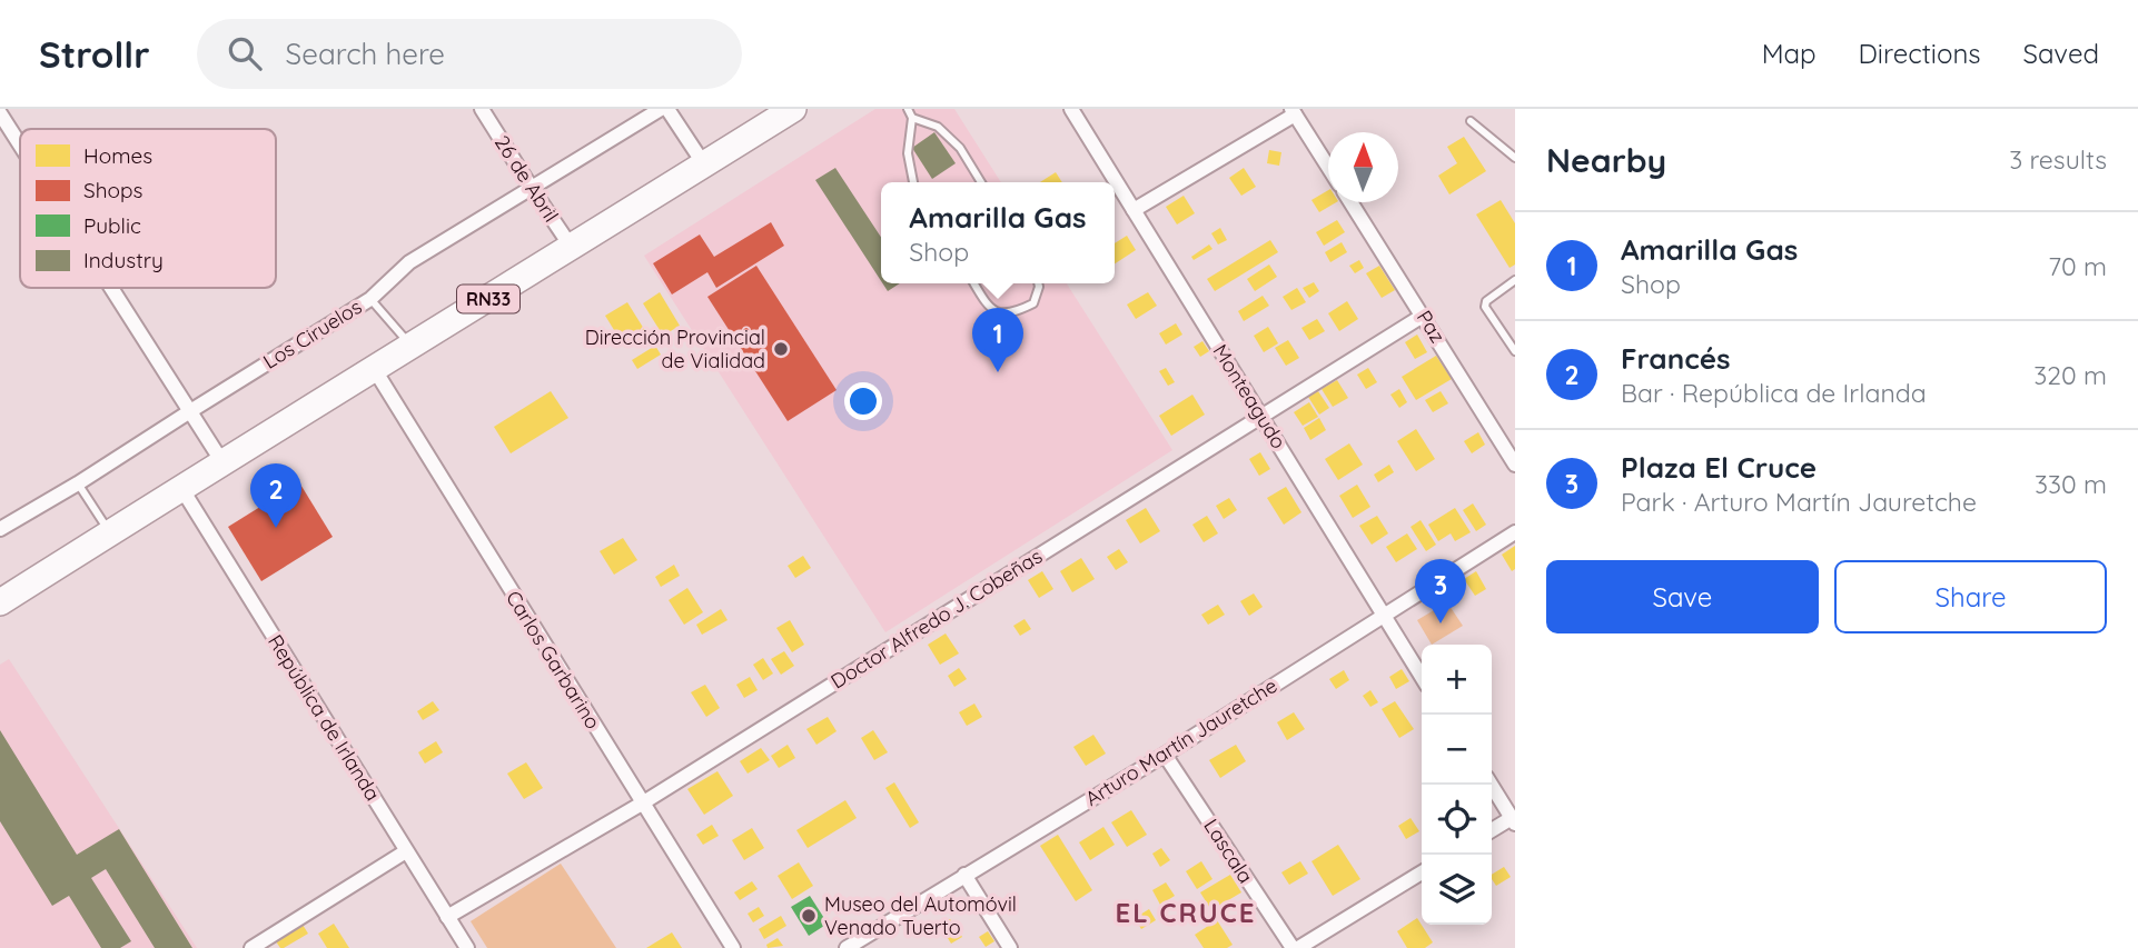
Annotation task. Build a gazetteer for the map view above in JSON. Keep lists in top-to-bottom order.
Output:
{
  "streets": {
    "highway": ["RN33"],
    "street": [
      "26 de Abril",
      "Paz",
      "Los Ciruelos",
      "Monteagudo",
      "Doctor Alfredo J. Cobeñas",
      "Carlos Garbarino",
      "República de Irlanda",
      "Arturo Martín Jauretche",
      "Lascala"
    ]
  },
  "crossings": [
    ["26 de Abril", "RN33"],
    ["26 de Abril", "Los Ciruelos"],
    ["RN33", "Carlos Garbarino"],
    ["RN33", "República de Irlanda"],
    ["Paz", "Doctor Alfredo J. Cobeñas"],
    ["Monteagudo", "Doctor Alfredo J. Cobeñas"],
    ["Monteagudo", "Arturo Martín Jauretche"],
    ["Doctor Alfredo J. Cobeñas", "Carlos Garbarino"],
    ["Doctor Alfredo J. Cobeñas", "República de Irlanda"],
    ["Arturo Martín Jauretche", "Lascala"]
  ],
  "districts": ["EL CRUCE"],
  "places": ["Dirección Provincial de Vialidad", "Museo del Automóvil Venado Tuerto"],
  "legend": [
    "Homes",
    "Shops",
    "Public",
    "Industry"
  ],
  "north": "top",
  "page": {
    "header": "Strollr",
    "search": "Search here",
    "nav": ["Map", "Directions", "Saved"],
    "heading": ["Nearby", "3 results"],
    "popup": ["Amarilla Gas", "Shop"],
    "list": [
      {
        "mark": "1",
        "name": "Amarilla Gas",
        "note": "Shop",
        "value": "70 m"
      },
      {
        "mark": "2",
        "name": "Francés",
        "note": "Bar · República de Irlanda",
        "value": "320 m"
      },
      {
        "mark": "3",
        "name": "Plaza El Cruce",
        "note": "Park · Arturo Martín Jauretche",
        "value": "330 m"
      }
    ],
    "pins": ["1", "2", "3"],
    "buttons": ["Save", "Share"],
    "map_buttons": ["+", "−"]
  }
}
